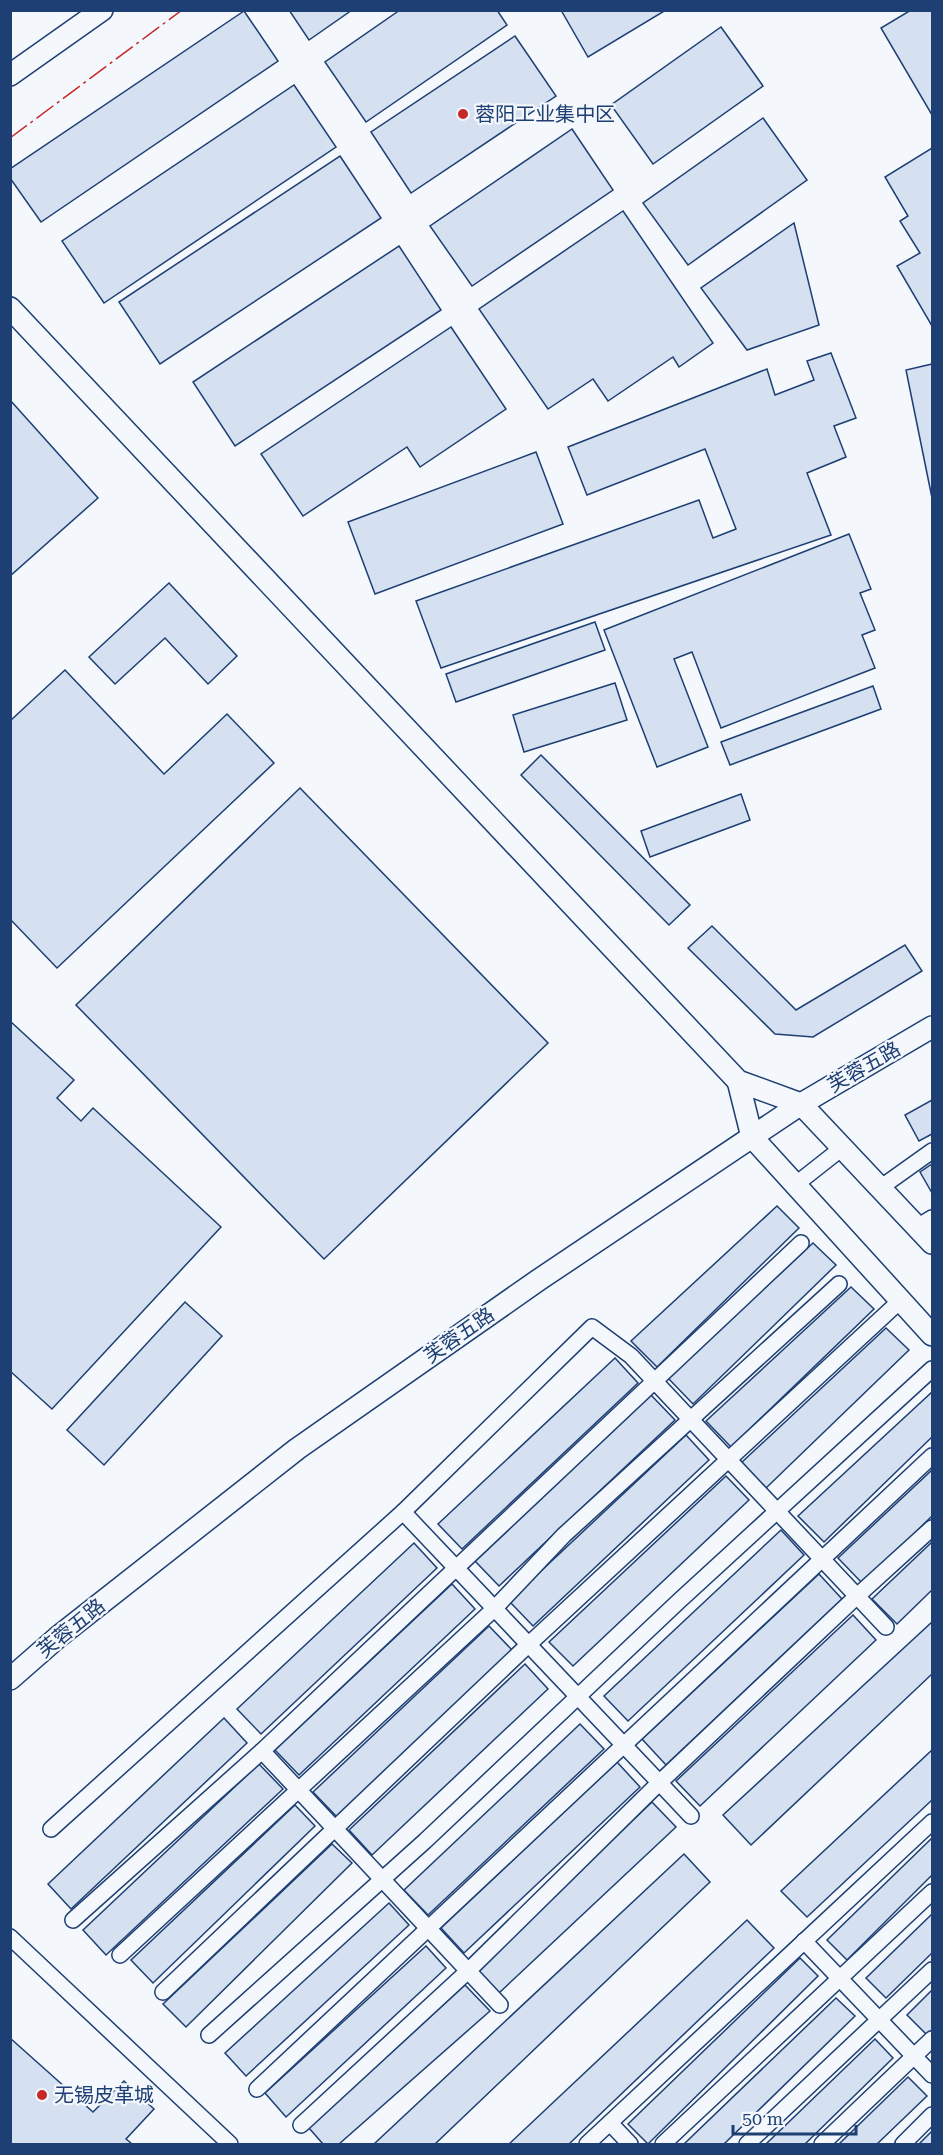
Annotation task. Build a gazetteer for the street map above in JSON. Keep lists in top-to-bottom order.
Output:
{
  "streets": {
    "street": ["芙蓉五路"]
  },
  "places": ["蓉阳工业集中区", "无锡皮革城"],
  "scale_bar": "50 m"
}
